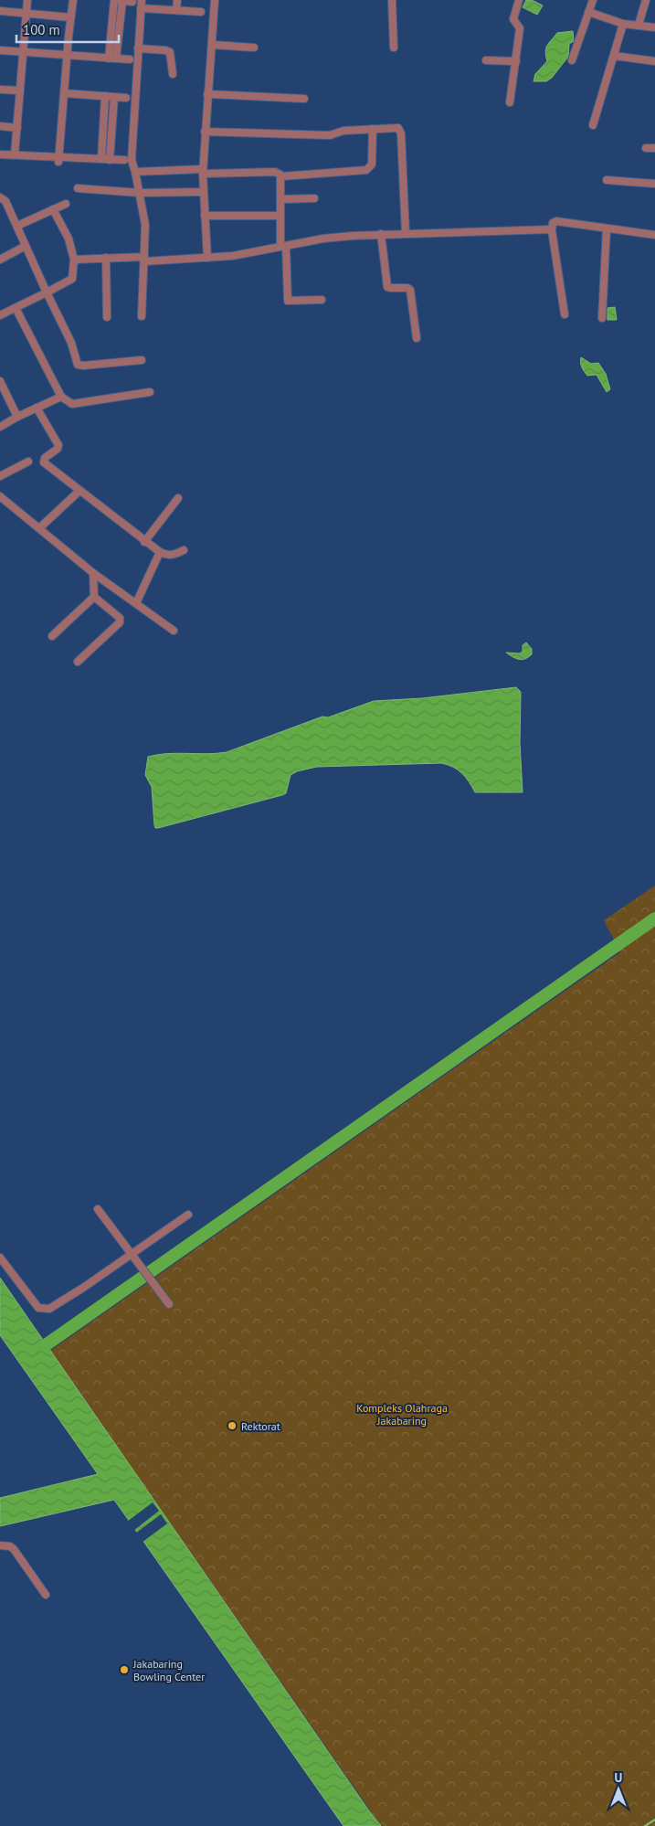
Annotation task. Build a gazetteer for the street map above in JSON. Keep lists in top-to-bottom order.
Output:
{
  "parks": ["Kompleks Olahraga Jakabaring"],
  "places": ["Rektorat", "Jakabaring Bowling Center"],
  "scale_bar": "100 m",
  "north": "top"
}
